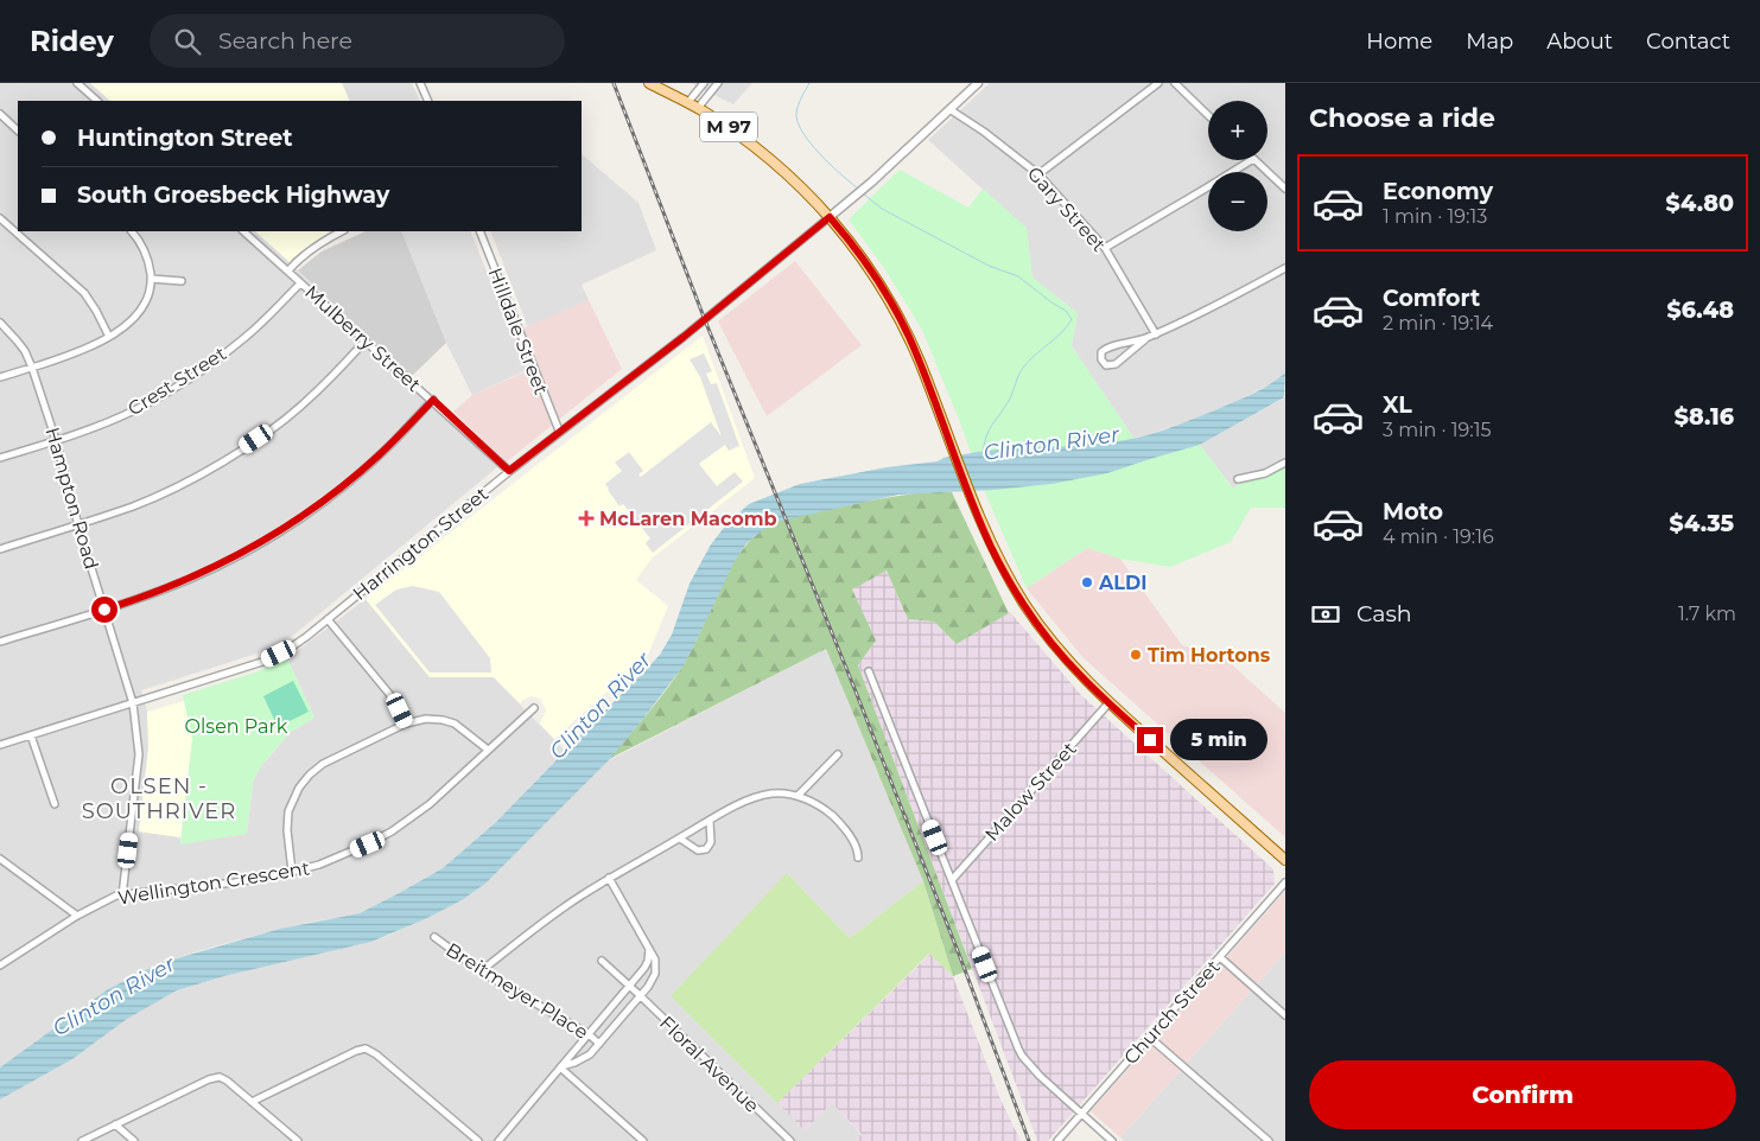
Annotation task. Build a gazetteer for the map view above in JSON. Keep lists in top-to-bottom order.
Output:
{
  "streets": {
    "main road": ["M 97"],
    "street": [
      "Gary Street",
      "Hilldale Street",
      "Mulberry Street",
      "Crest Street",
      "Hampton Road",
      "Harrington Street",
      "Malow Street",
      "Wellington Crescent",
      "Breitmeyer Place",
      "Church Street",
      "Floral Avenue"
    ]
  },
  "crossings": [
    ["M 97", "Harrington Street"],
    ["M 97", "Malow Street"],
    ["Gary Street", "Harrington Street"],
    ["Hilldale Street", "Harrington Street"],
    ["Mulberry Street", "Crest Street"],
    ["Mulberry Street", "Harrington Street"],
    ["Crest Street", "Hampton Road"],
    ["Hampton Road", "Harrington Street"],
    ["Hampton Road", "Wellington Crescent"]
  ],
  "districts": ["OLSEN - SOUTHRIVER"],
  "water": ["Clinton River"],
  "parks": ["Olsen Park"],
  "places": {
    "health": ["McLaren Macomb"],
    "other": ["ALDI", "Tim Hortons"]
  },
  "page": {
    "header": "Ridey",
    "search": "Search here",
    "nav": [
      "Home",
      "Map",
      "About",
      "Contact"
    ],
    "heading": "Choose a ride",
    "map_buttons": ["+", "−"],
    "banner": ["Huntington Street", "South Groesbeck Highway"],
    "list": [
      {
        "name": "Economy",
        "note": "1 min · 19:13",
        "value": "$4.80"
      },
      {
        "name": "Comfort",
        "note": "2 min · 19:14",
        "value": "$6.48"
      },
      {
        "name": "XL",
        "note": "3 min · 19:15",
        "value": "$8.16"
      },
      {
        "name": "Moto",
        "note": "4 min · 19:16",
        "value": "$4.35"
      }
    ],
    "pay": ["Cash", "1.7 km"],
    "bubble": "5 min",
    "buttons": "Confirm"
  }
}
